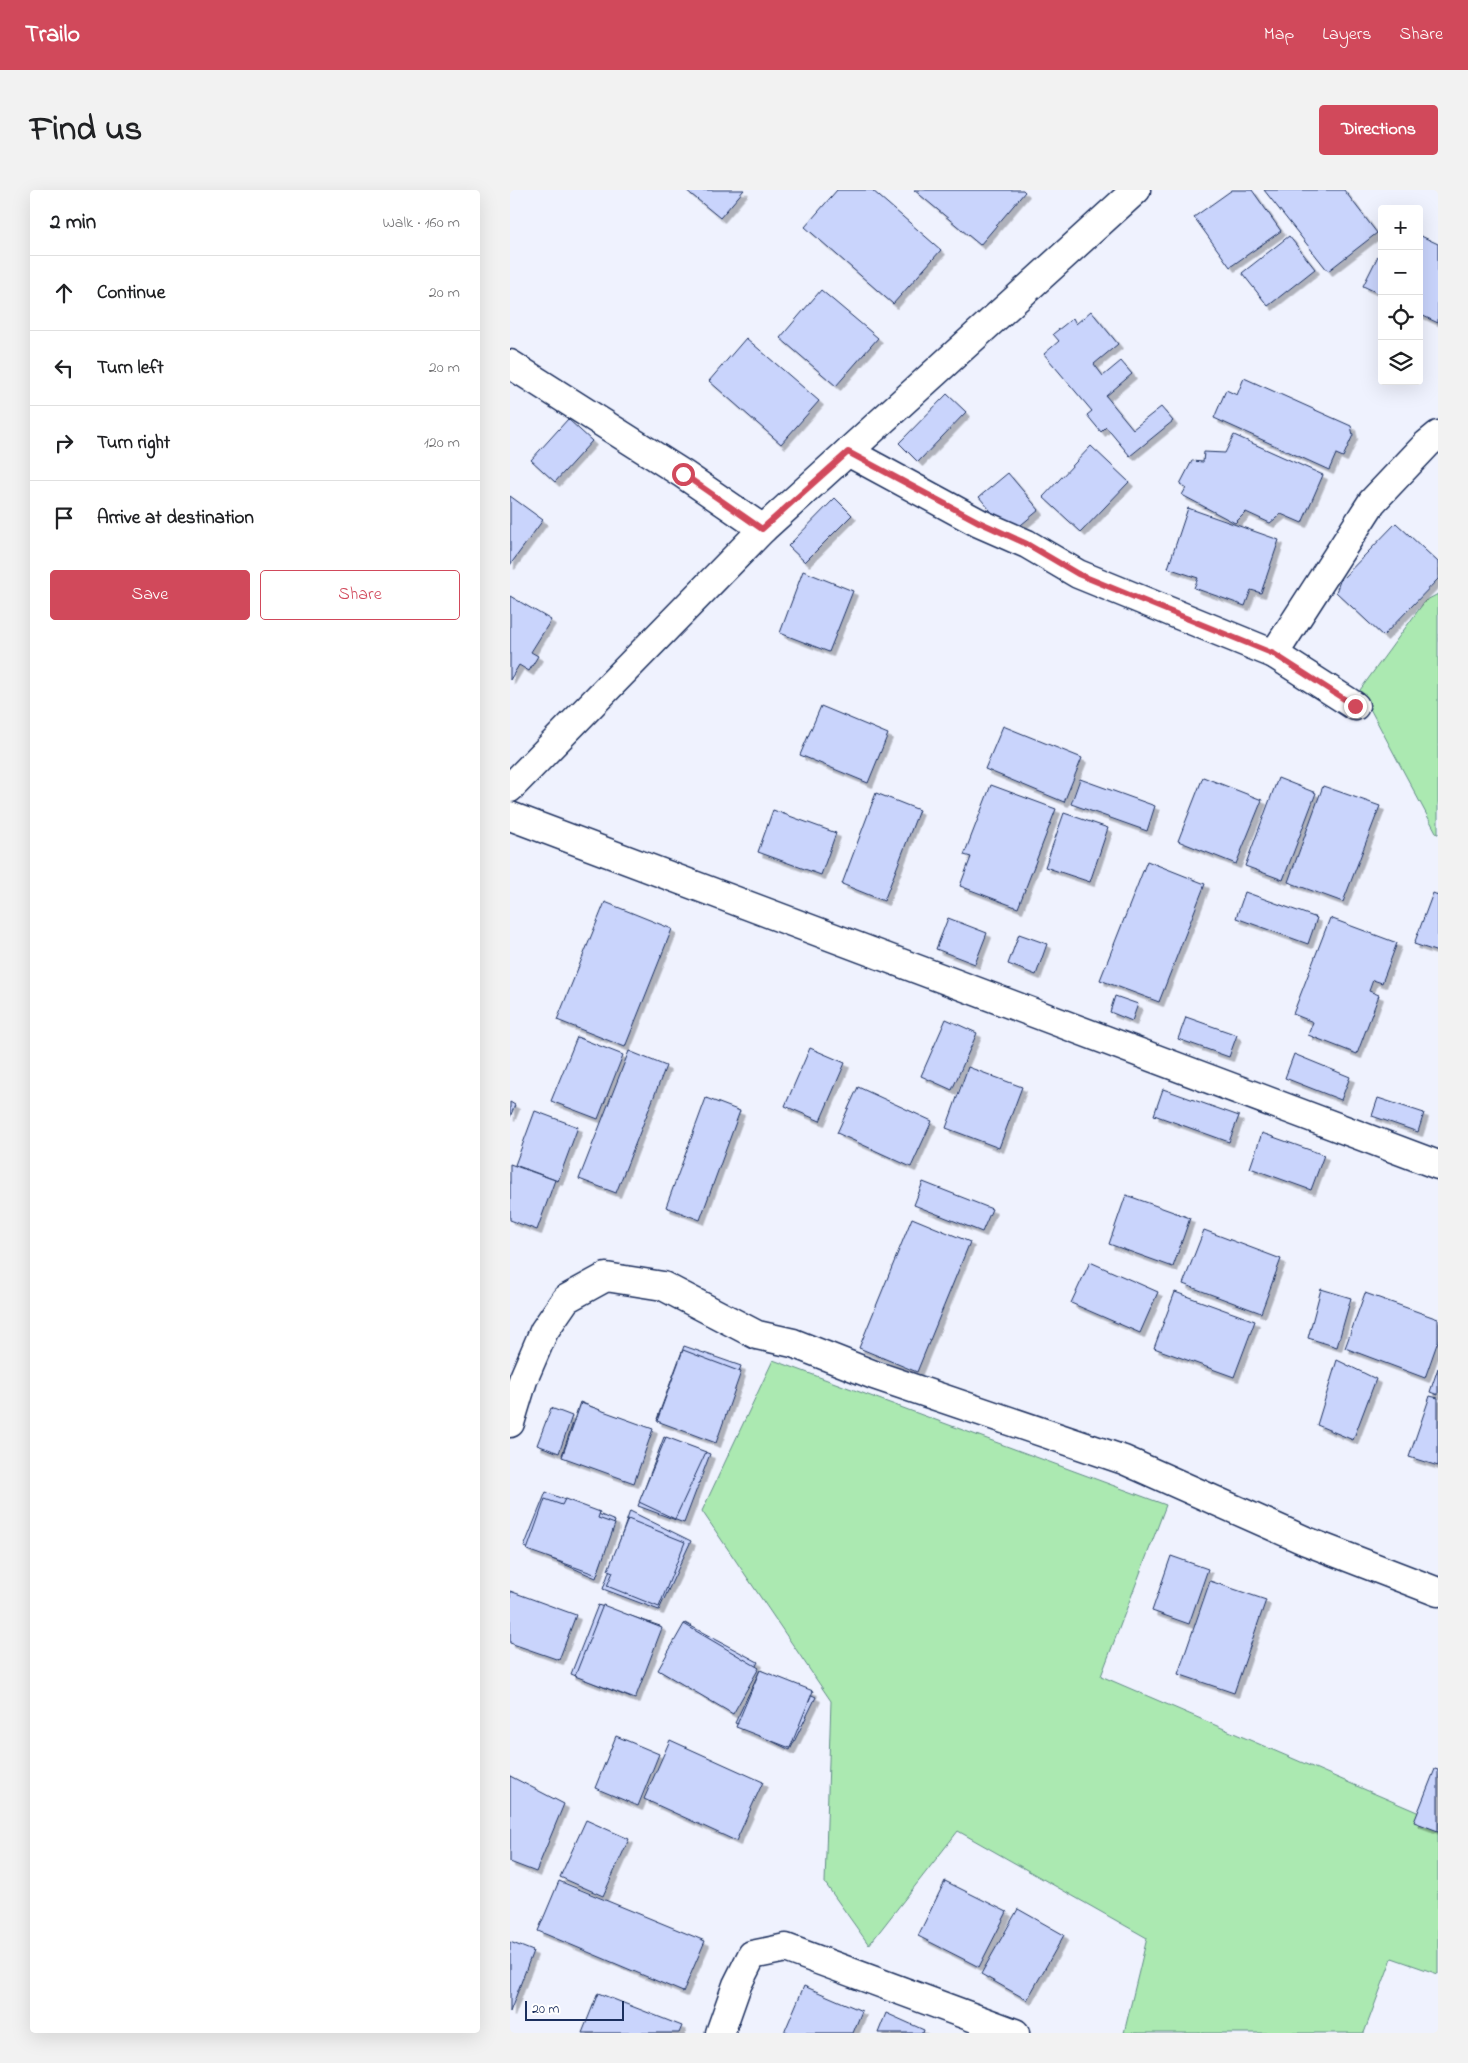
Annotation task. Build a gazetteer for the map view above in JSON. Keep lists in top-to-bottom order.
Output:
{
  "scale_bar": "20 m",
  "page": {
    "header": "Trailo",
    "nav": ["Map", "Layers", "Share"],
    "title": "Find us",
    "buttons": [
      "Directions",
      ["Save", "Share"]
    ],
    "heading": ["2 min", "Walk · 160 m"],
    "map_buttons": ["+", "−"],
    "list": [
      ["Continue", "20 m"],
      ["Turn left", "20 m"],
      ["Turn right", "120 m"],
      "Arrive at destination"
    ],
    "scale": "20 m"
  }
}
